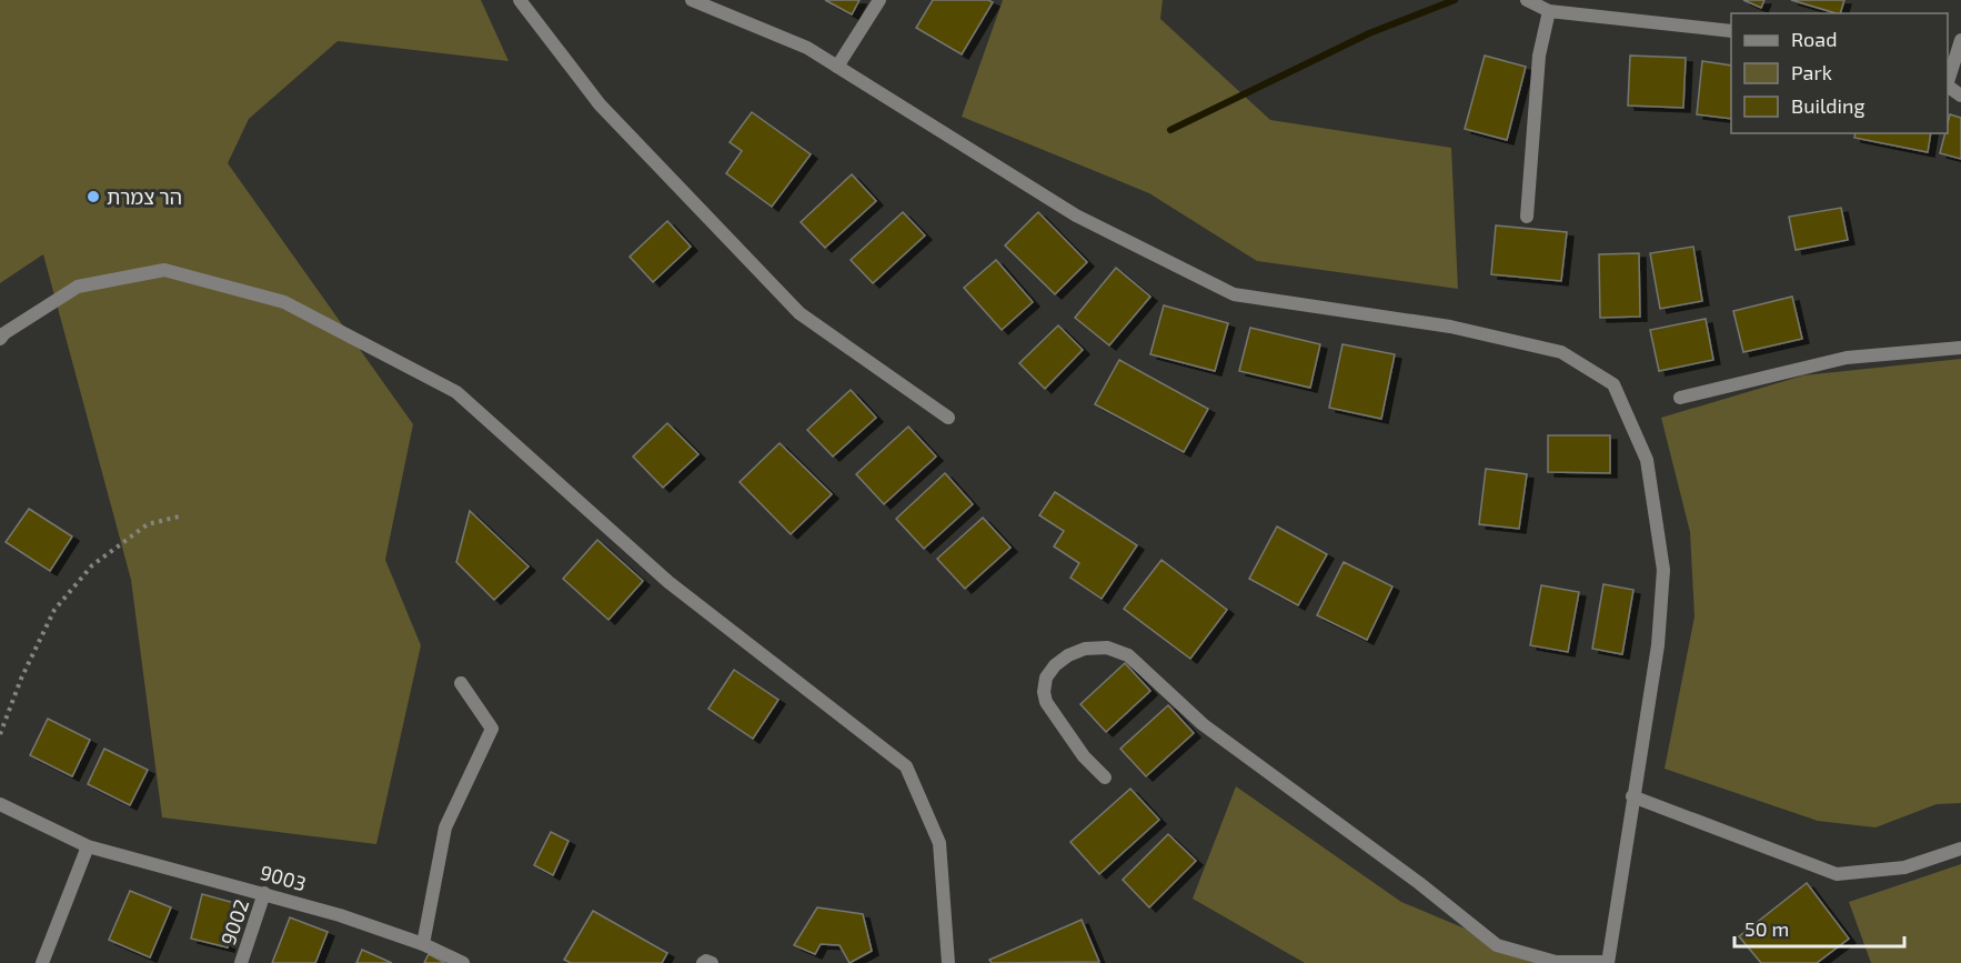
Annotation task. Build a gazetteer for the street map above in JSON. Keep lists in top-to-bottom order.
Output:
{
  "streets": {
    "street": ["9003", "9002"]
  },
  "crossings": [
    ["9003", "9002"]
  ],
  "places": ["הר צמרת"],
  "legend": ["Road", "Park", "Building"],
  "scale_bar": "50 m"
}
